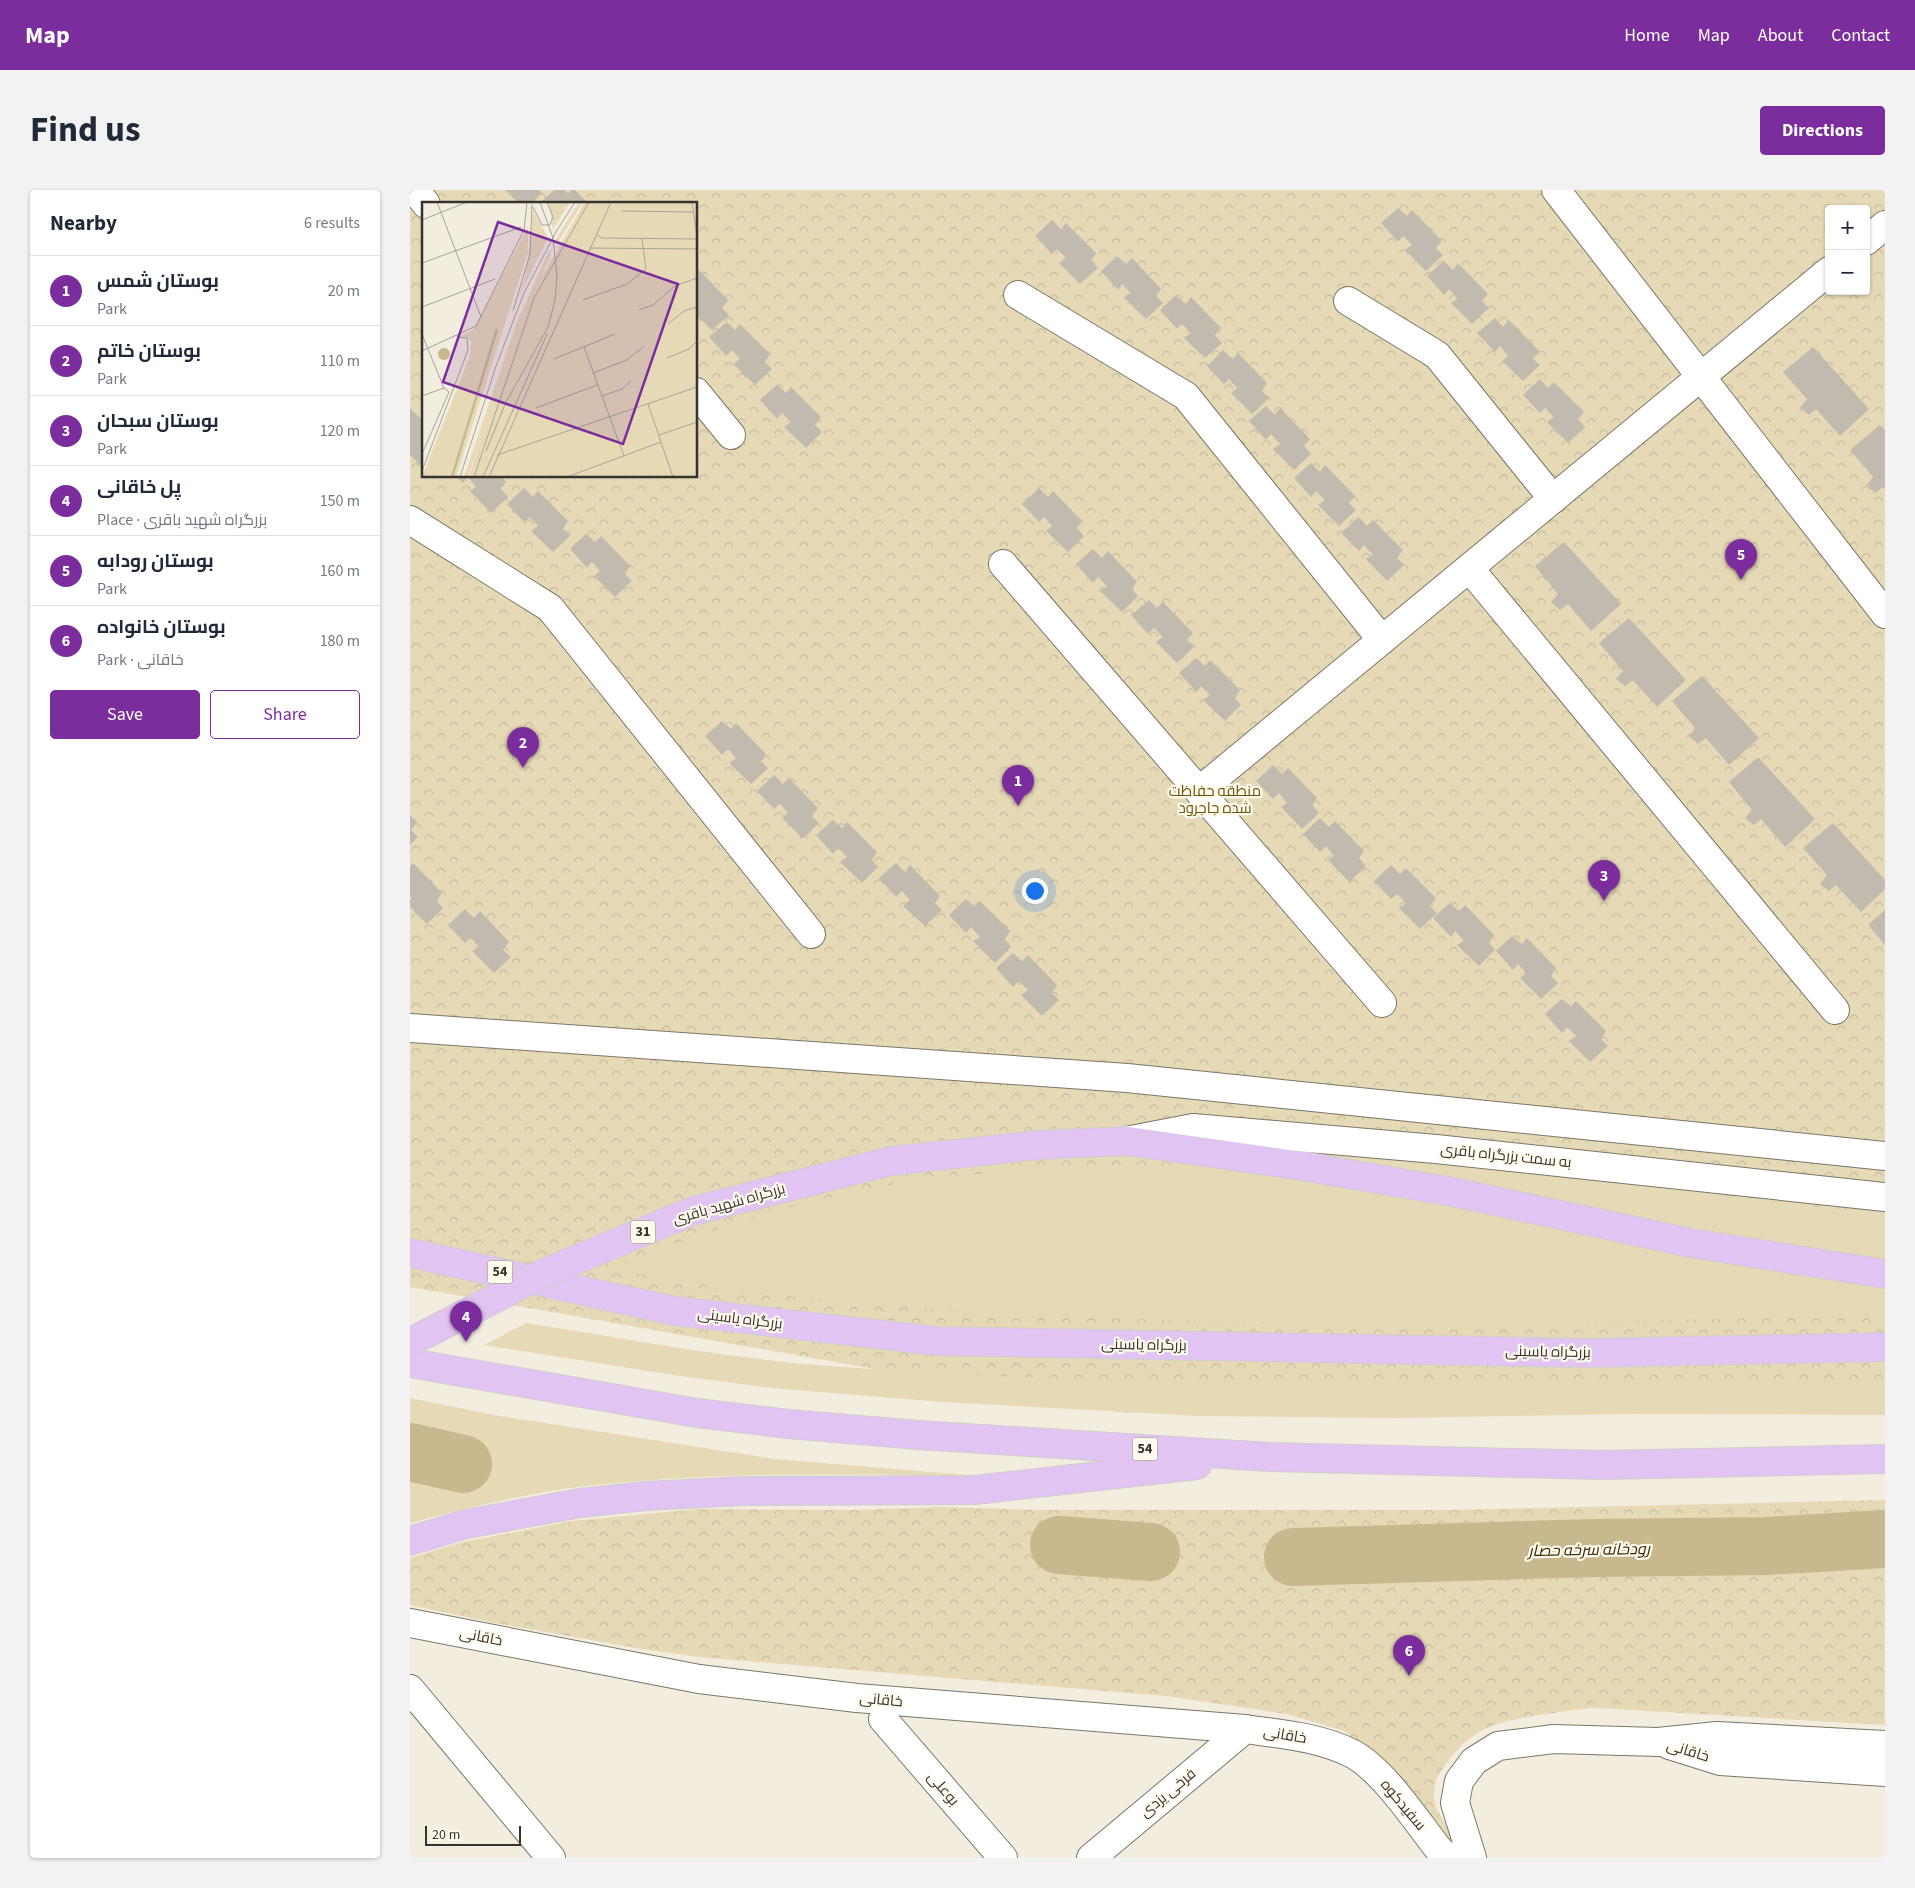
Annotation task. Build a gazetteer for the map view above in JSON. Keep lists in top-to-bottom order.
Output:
{
  "streets": {
    "highway": [
      "بزرگراه شهید باقری",
      "31",
      "54",
      "بزرگراه یاسینی"
    ],
    "street": [
      "به سمت بزرگراه باقری",
      "خاقانی",
      "بوعلی",
      "فرخی یزدی",
      "سفیدکوه"
    ]
  },
  "crossings": [
    ["به سمت بزرگراه باقری", "بزرگراه شهید باقری"],
    ["خاقانی", "فرخی یزدی"],
    ["خاقانی", "سفیدکوه"]
  ],
  "water": ["رودخانه سرخه حصار"],
  "parks": ["منطقه حفاظت شده جاجرود"],
  "scale_bar": "20 m",
  "page": {
    "header": "Map",
    "nav": [
      "Home",
      "Map",
      "About",
      "Contact"
    ],
    "title": "Find us",
    "buttons": [
      "Directions",
      ["Save", "Share"]
    ],
    "heading": ["Nearby", "6 results"],
    "map_buttons": ["+", "−"],
    "list": [
      {
        "mark": "1",
        "name": "بوستان شمس",
        "note": "Park",
        "value": "20 m"
      },
      {
        "mark": "2",
        "name": "بوستان خاتم",
        "note": "Park",
        "value": "110 m"
      },
      {
        "mark": "3",
        "name": "بوستان سبحان",
        "note": "Park",
        "value": "120 m"
      },
      {
        "mark": "4",
        "name": "پل خاقانی",
        "note": "Place · بزرگراه شهید باقری",
        "value": "150 m"
      },
      {
        "mark": "5",
        "name": "بوستان رودابه",
        "note": "Park",
        "value": "160 m"
      },
      {
        "mark": "6",
        "name": "بوستان خانواده",
        "note": "Park · خاقانی",
        "value": "180 m"
      }
    ],
    "pins": [
      "5",
      "2",
      "1",
      "3",
      "4",
      "6"
    ],
    "scale": "20 m"
  }
}
